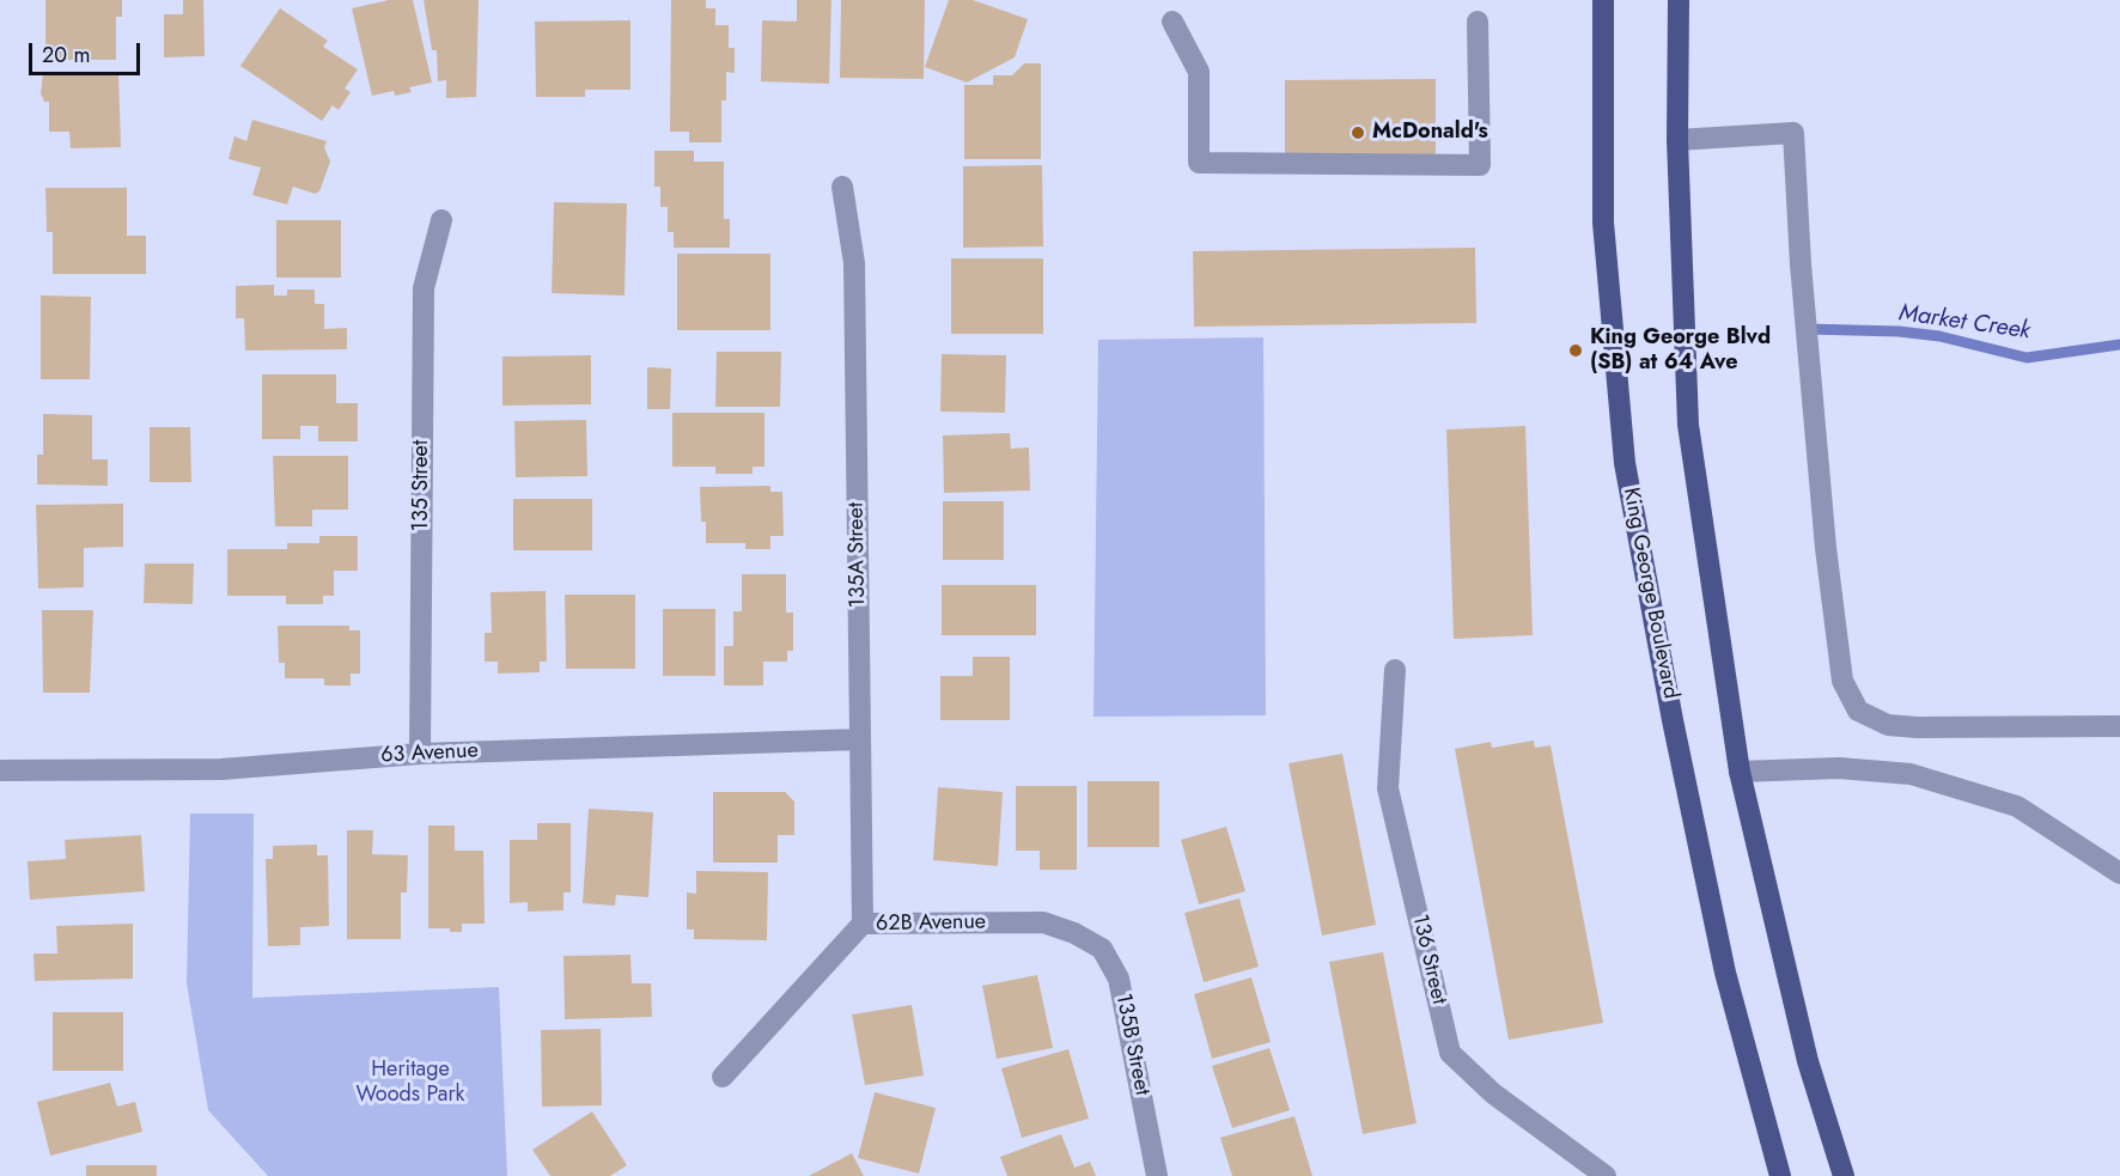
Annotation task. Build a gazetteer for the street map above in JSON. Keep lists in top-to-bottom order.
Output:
{
  "streets": {
    "main road": ["King George Boulevard"],
    "street": [
      "135 Street",
      "135A Street",
      "63 Avenue",
      "62B Avenue",
      "136 Street",
      "135B Street"
    ]
  },
  "crossings": [
    ["135 Street", "63 Avenue"],
    ["135A Street", "63 Avenue"],
    ["135A Street", "62B Avenue"],
    ["62B Avenue", "135B Street"]
  ],
  "water": ["Market Creek"],
  "parks": ["Heritage Woods Park"],
  "places": ["McDonald's", "King George Blvd (SB) at 64 Ave"],
  "scale_bar": "20 m"
}
